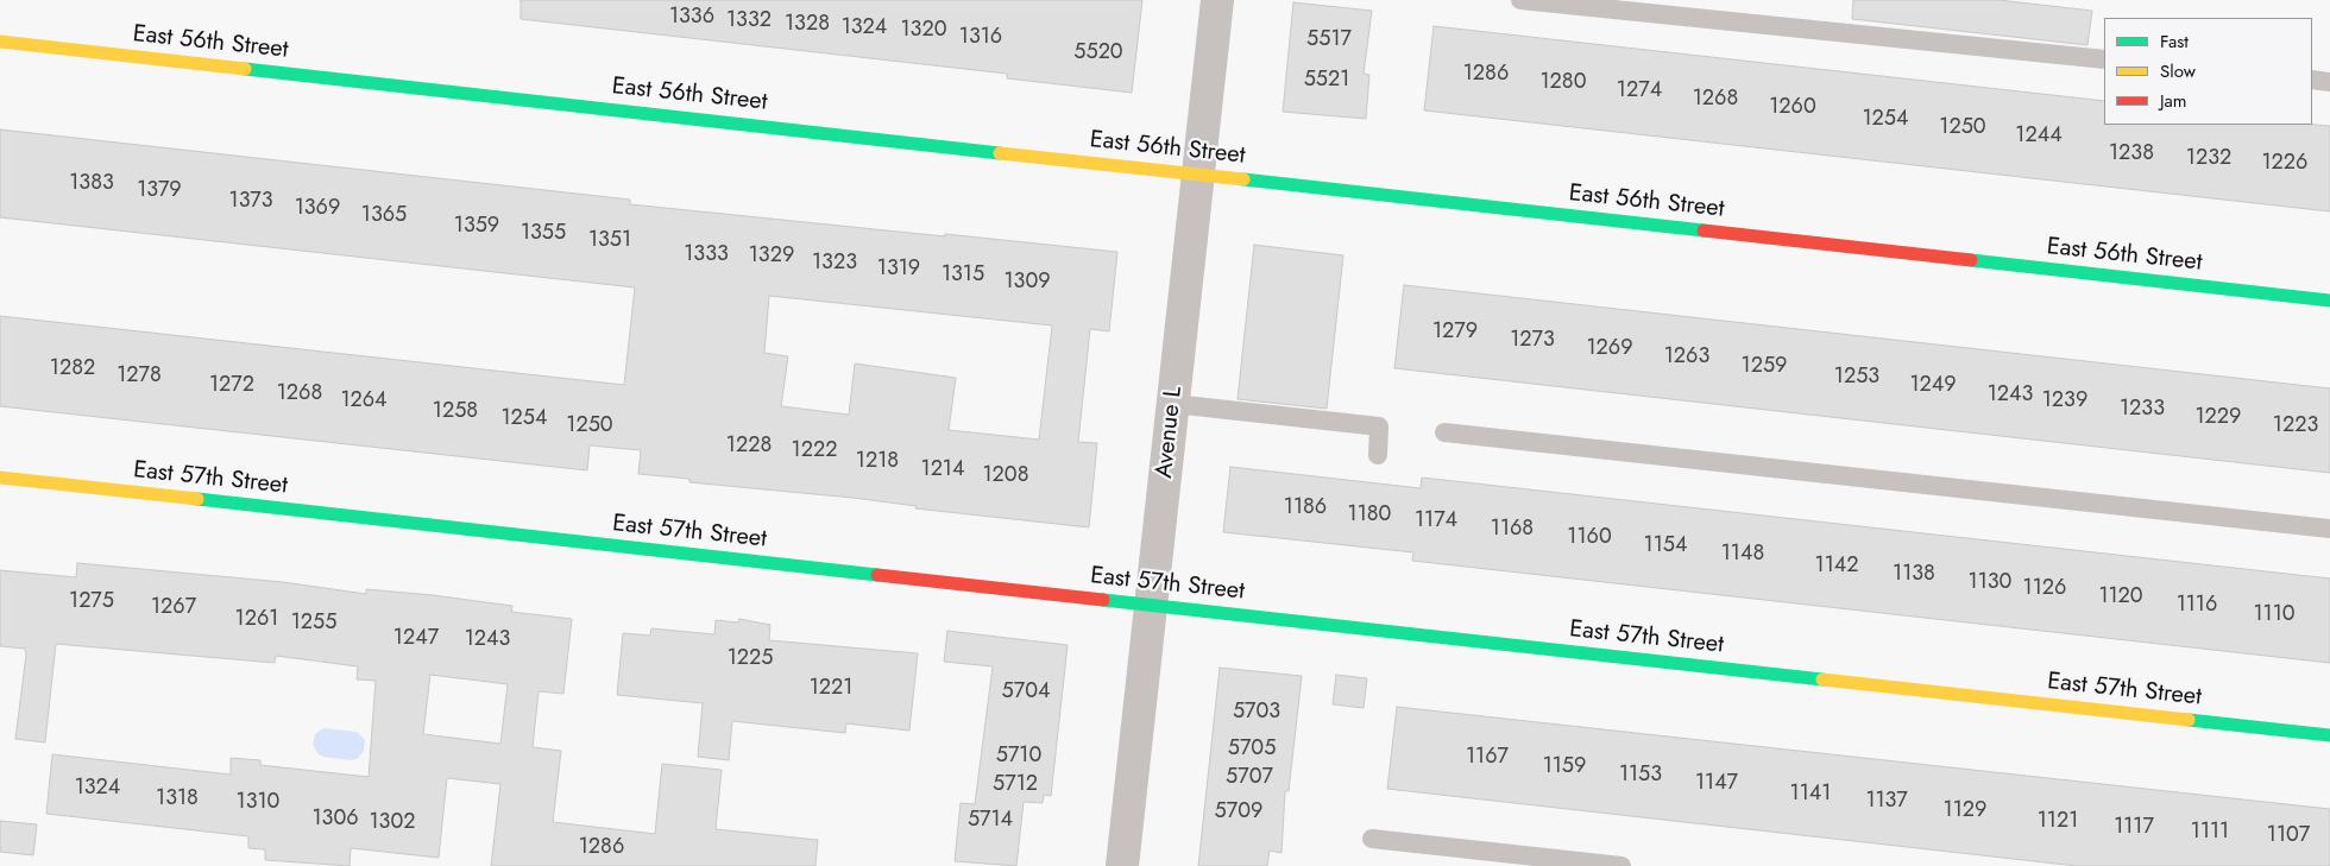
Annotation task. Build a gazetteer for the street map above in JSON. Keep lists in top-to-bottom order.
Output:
{
  "streets": {
    "street": ["East 56th Street", "Avenue L", "East 57th Street"]
  },
  "crossings": [
    ["East 56th Street", "Avenue L"],
    ["Avenue L", "East 57th Street"]
  ],
  "house_numbers": [
    "1336",
    "1332",
    "1328",
    "1324",
    "1320",
    "1316",
    "5517",
    "5520",
    "1286",
    "5521",
    "1280",
    "1274",
    "1268",
    "1260",
    "1254",
    "1250",
    "1244",
    "1238",
    "1232",
    "1226",
    "1383",
    "1379",
    "1373",
    "1369",
    "1365",
    "1359",
    "1355",
    "1351",
    "1333",
    "1329",
    "1323",
    "1319",
    "1315",
    "1309",
    "1279",
    "1273",
    "1269",
    "1263",
    "1259",
    "1282",
    "1278",
    "1253",
    "1272",
    "1249",
    "1268",
    "1243",
    "1264",
    "1239",
    "1233",
    "1258",
    "1229",
    "1254",
    "1250",
    "1223",
    "1228",
    "1222",
    "1218",
    "1214",
    "1208",
    "1186",
    "1180",
    "1174",
    "1168",
    "1160",
    "1154",
    "1148",
    "1142",
    "1138",
    "1130",
    "1126",
    "1120",
    "1275",
    "1116",
    "1267",
    "1110",
    "1261",
    "1255",
    "1247",
    "1243",
    "1225",
    "1221",
    "5704",
    "5703",
    "5705",
    "5710",
    "1167",
    "1159",
    "1153",
    "5707",
    "1147",
    "5712",
    "1324",
    "1141",
    "1318",
    "1137",
    "1310",
    "1129",
    "5709",
    "1306",
    "5714",
    "1121",
    "1302",
    "1117",
    "1111",
    "1107",
    "1286"
  ],
  "legend": ["Fast", "Slow", "Jam"]
}
